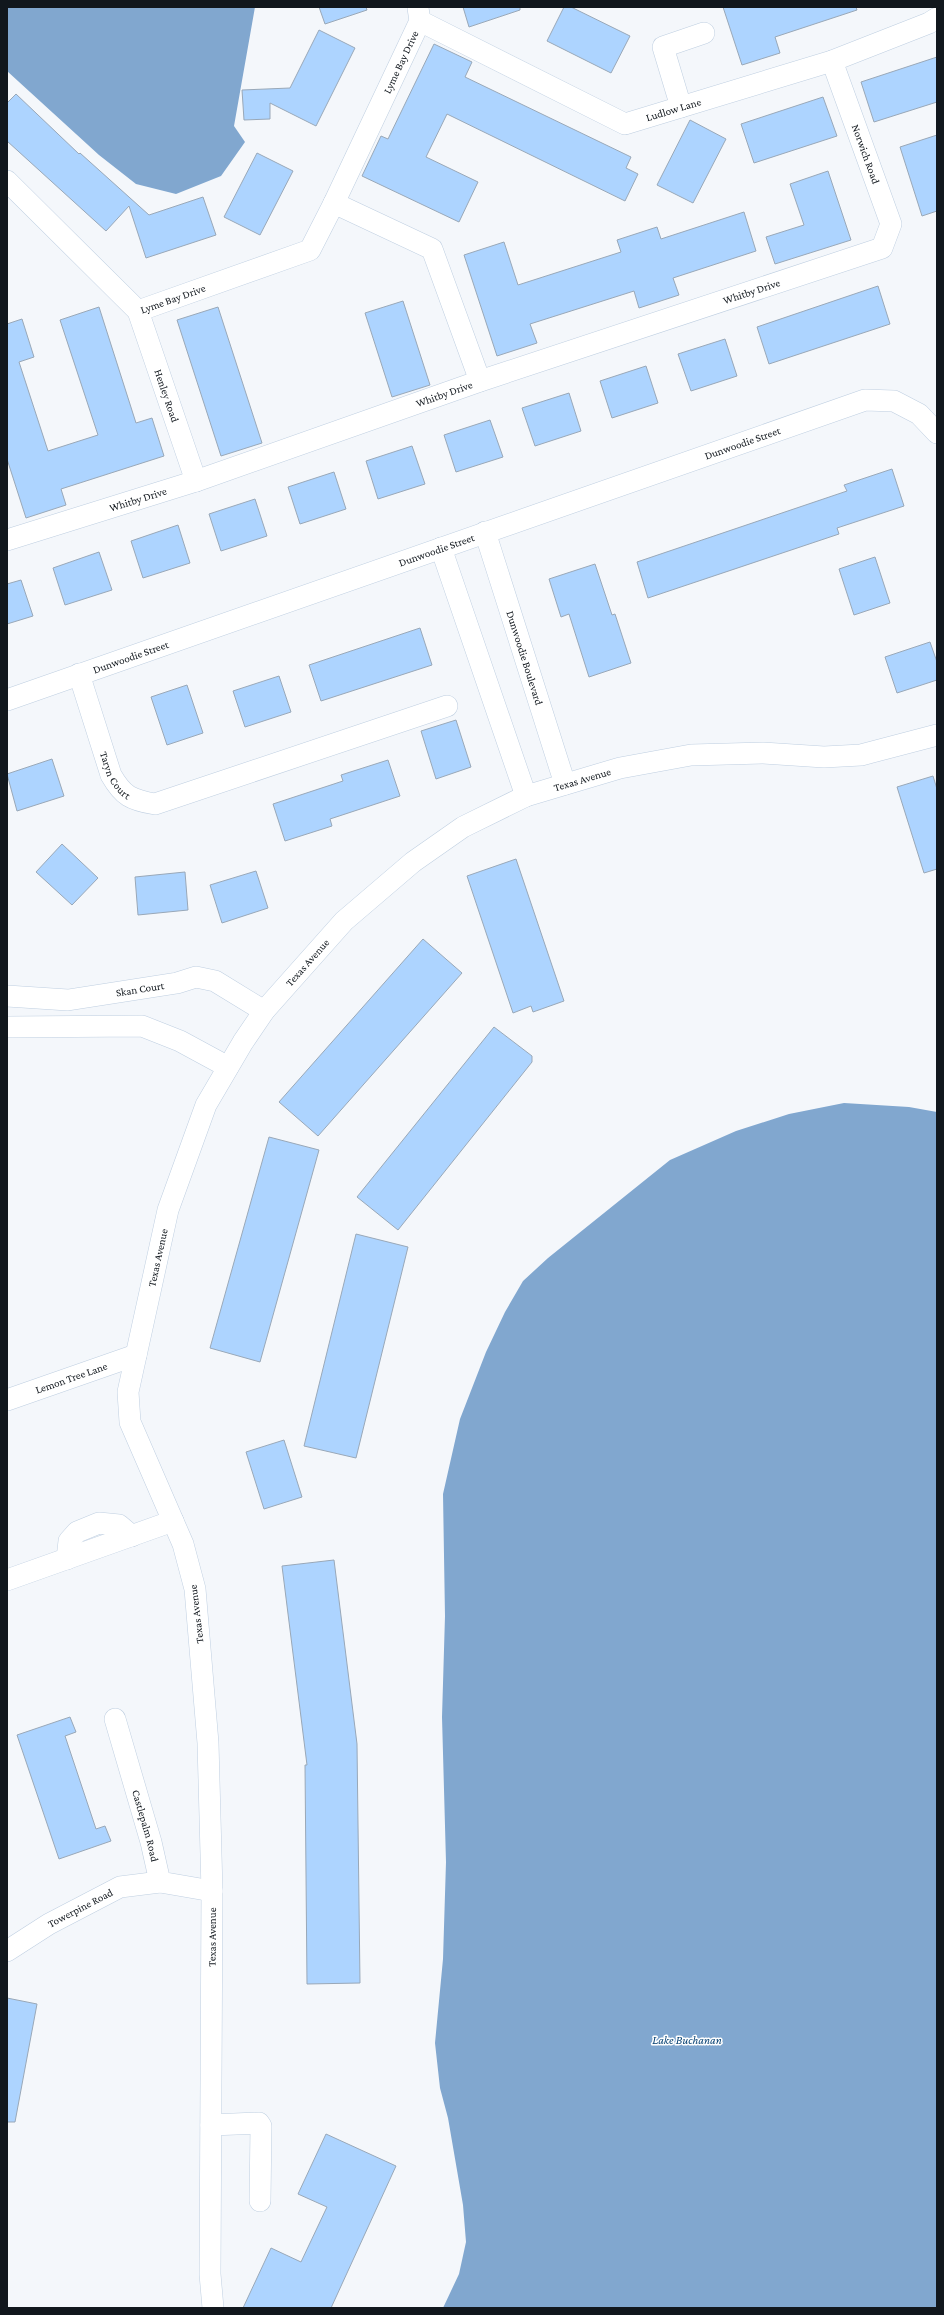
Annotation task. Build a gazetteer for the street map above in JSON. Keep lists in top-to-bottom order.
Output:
{
  "streets": {
    "street": [
      "Lyme Bay Drive",
      "Ludlow Lane",
      "Norwich Road",
      "Whitby Drive",
      "Henley Road",
      "Dunwoodie Street",
      "Dunwoodie Boulevard",
      "Taryn Court",
      "Texas Avenue",
      "Skan Court",
      "Lemon Tree Lane",
      "Castlepalm Road",
      "Towerpine Road"
    ]
  },
  "crossings": [
    ["Lyme Bay Drive", "Ludlow Lane"],
    ["Lyme Bay Drive", "Henley Road"],
    ["Ludlow Lane", "Norwich Road"],
    ["Norwich Road", "Whitby Drive"],
    ["Whitby Drive", "Henley Road"],
    ["Dunwoodie Street", "Dunwoodie Boulevard"],
    ["Dunwoodie Street", "Taryn Court"],
    ["Dunwoodie Boulevard", "Texas Avenue"],
    ["Texas Avenue", "Skan Court"],
    ["Texas Avenue", "Lemon Tree Lane"],
    ["Castlepalm Road", "Towerpine Road"]
  ],
  "water": ["Lake Buchanan"]
}
